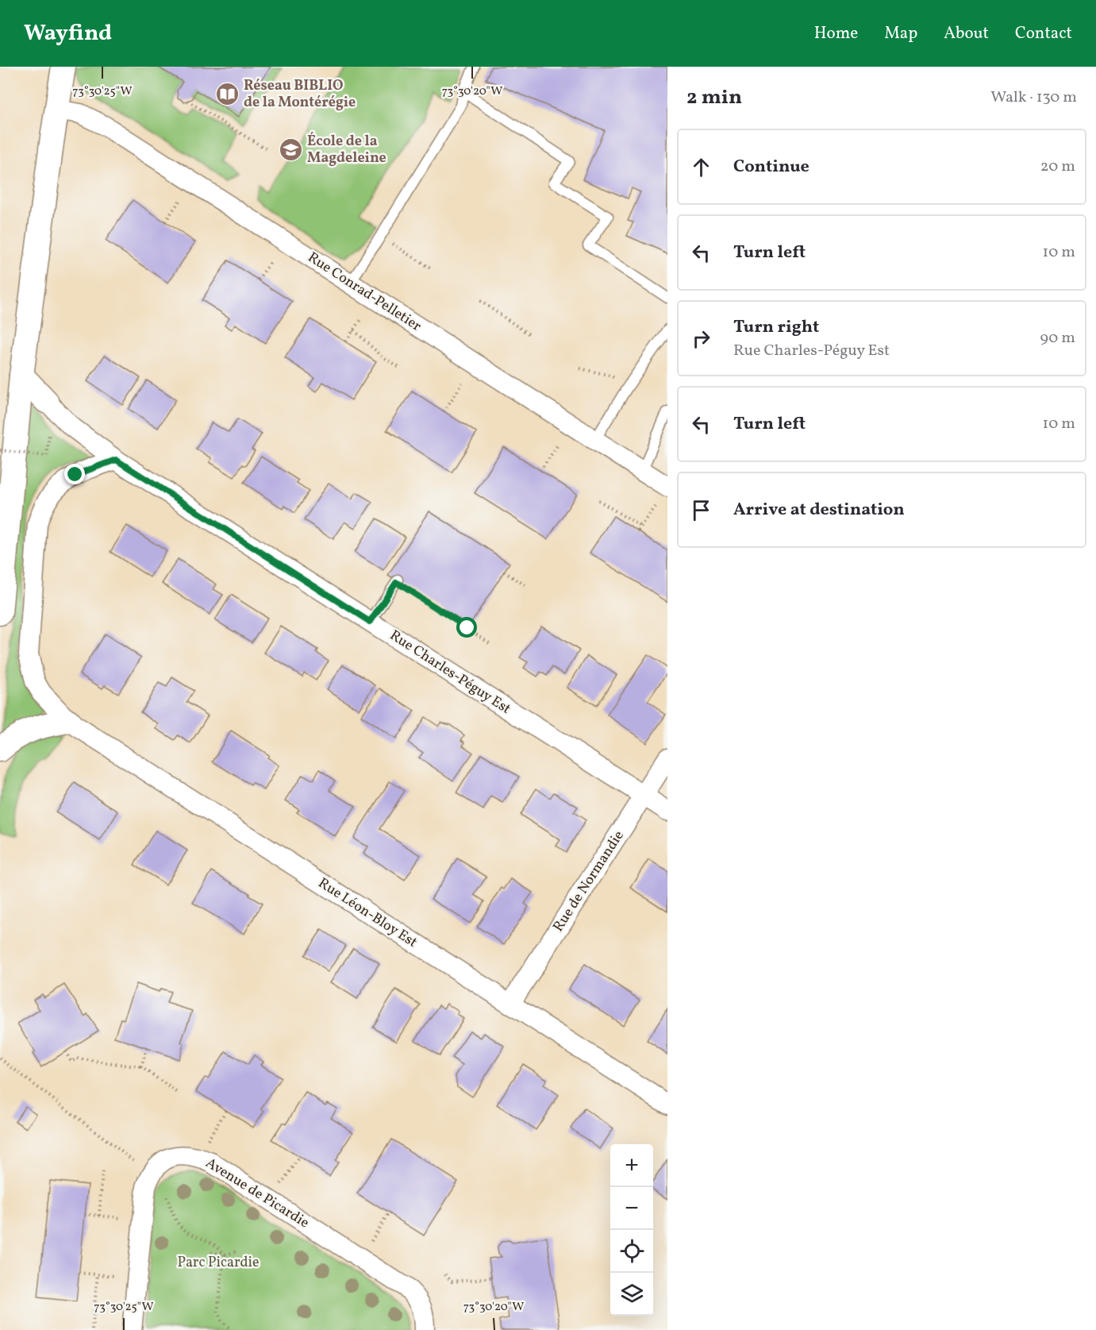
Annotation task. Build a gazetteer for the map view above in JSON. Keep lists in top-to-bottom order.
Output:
{
  "streets": {
    "street": [
      "Rue Conrad-Pelletier",
      "Rue Charles-Péguy Est",
      "Rue de Normandie",
      "Rue Léon-Bloy Est",
      "Avenue de Picardie"
    ]
  },
  "crossings": [
    ["Rue Charles-Péguy Est", "Rue de Normandie"],
    ["Rue Charles-Péguy Est", "Rue Léon-Bloy Est"],
    ["Rue de Normandie", "Rue Léon-Bloy Est"]
  ],
  "parks": ["Parc Picardie"],
  "places": {
    "library": ["Réseau BIBLIO de la Montérégie"],
    "school or university": ["École de la Magdeleine"]
  },
  "page": {
    "header": "Wayfind",
    "nav": [
      "Home",
      "Map",
      "About",
      "Contact"
    ],
    "heading": ["2 min", "Walk · 130 m"],
    "list": [
      ["Continue", "20 m"],
      ["Turn left", "10 m"],
      ["Turn right", "Rue Charles-Péguy Est", "90 m"],
      ["Turn left", "10 m"],
      "Arrive at destination"
    ],
    "map_buttons": ["+", "−"]
  },
  "coordinates": ["73°30'25\"W", "73°30'20\"W"]
}
